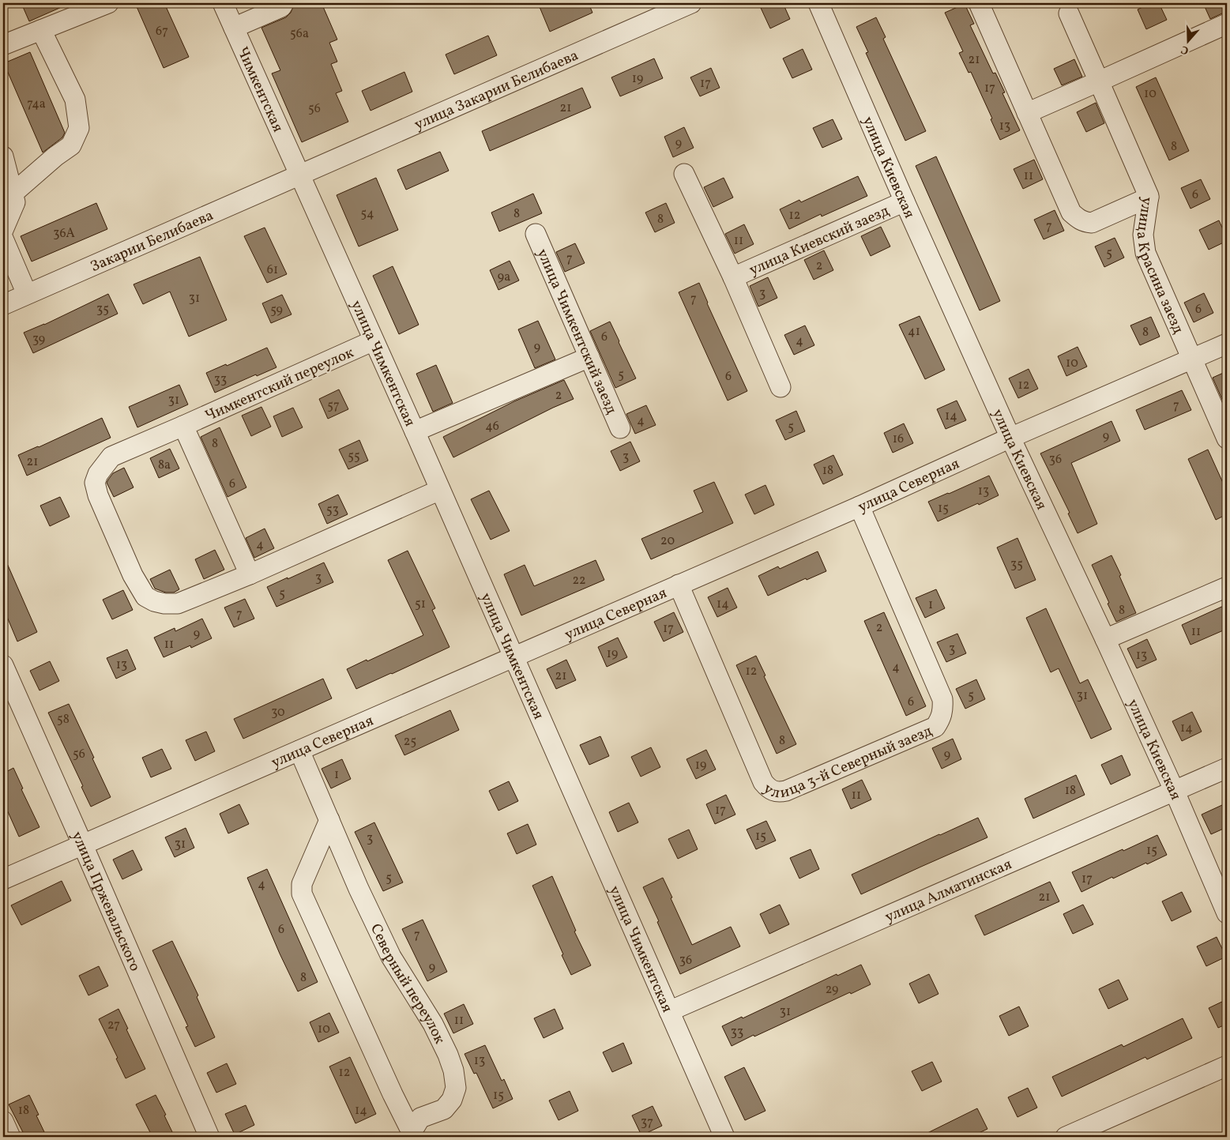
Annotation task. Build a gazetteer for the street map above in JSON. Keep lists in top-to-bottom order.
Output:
{
  "streets": {
    "street": [
      "Чимкентская",
      "улица Закарии Белибаева",
      "улица Киевская",
      "улица Киевский заезд",
      "Закарии Белибаева",
      "улица Красина заезд",
      "улица Чимкентский заезд",
      "улица Чимкентская",
      "Чимкентский переулок",
      "улица Северная",
      "улица 3-й Северный заезд",
      "улица Алматинская",
      "улица Пржевальского",
      "Северный переулок"
    ]
  },
  "crossings": [
    ["Чимкентская", "улица Закарии Белибаева"],
    ["Чимкентская", "Закарии Белибаева"],
    ["Чимкентская", "улица Чимкентская"],
    ["улица Закарии Белибаева", "Закарии Белибаева"],
    ["улица Закарии Белибаева", "улица Чимкентская"],
    ["улица Киевская", "улица Киевский заезд"],
    ["улица Киевская", "улица Северная"],
    ["улица Киевская", "улица Алматинская"],
    ["Закарии Белибаева", "улица Чимкентская"],
    ["улица Красина заезд", "улица Северная"],
    ["улица Чимкентская", "Чимкентский переулок"],
    ["улица Чимкентская", "улица Северная"],
    ["улица Чимкентская", "улица Алматинская"],
    ["улица Северная", "улица 3-й Северный заезд"],
    ["улица Северная", "улица Пржевальского"],
    ["улица Северная", "Северный переулок"]
  ],
  "house_numbers": [
    "67",
    "56а",
    "21",
    "19",
    "17",
    "17",
    "10",
    "74а",
    "21",
    "56",
    "13",
    "9",
    "8",
    "11",
    "6",
    "54",
    "8",
    "12",
    "8",
    "7",
    "36А",
    "11",
    "5",
    "7",
    "2",
    "61",
    "9а",
    "3",
    "31",
    "7",
    "35",
    "6",
    "59",
    "41",
    "8",
    "6",
    "39",
    "4",
    "9",
    "10",
    "5",
    "6",
    "33",
    "12",
    "2",
    "31",
    "57",
    "7",
    "14",
    "4",
    "46",
    "5",
    "9",
    "16",
    "8",
    "55",
    "3",
    "36",
    "21",
    "8а",
    "18",
    "6",
    "13",
    "15",
    "53",
    "20",
    "4",
    "35",
    "3",
    "22",
    "5",
    "51",
    "14",
    "1",
    "8",
    "7",
    "2",
    "17",
    "11",
    "9",
    "11",
    "3",
    "19",
    "13",
    "13",
    "4",
    "12",
    "21",
    "5",
    "31",
    "6",
    "30",
    "58",
    "14",
    "8",
    "25",
    "56",
    "9",
    "19",
    "1",
    "18",
    "11",
    "17",
    "15",
    "3",
    "31",
    "15",
    "5",
    "17",
    "4",
    "21",
    "6",
    "7",
    "36",
    "9",
    "8",
    "29",
    "31",
    "11",
    "27",
    "10",
    "33",
    "13",
    "12",
    "15",
    "18",
    "14",
    "37"
  ],
  "north": "bottom"
}
